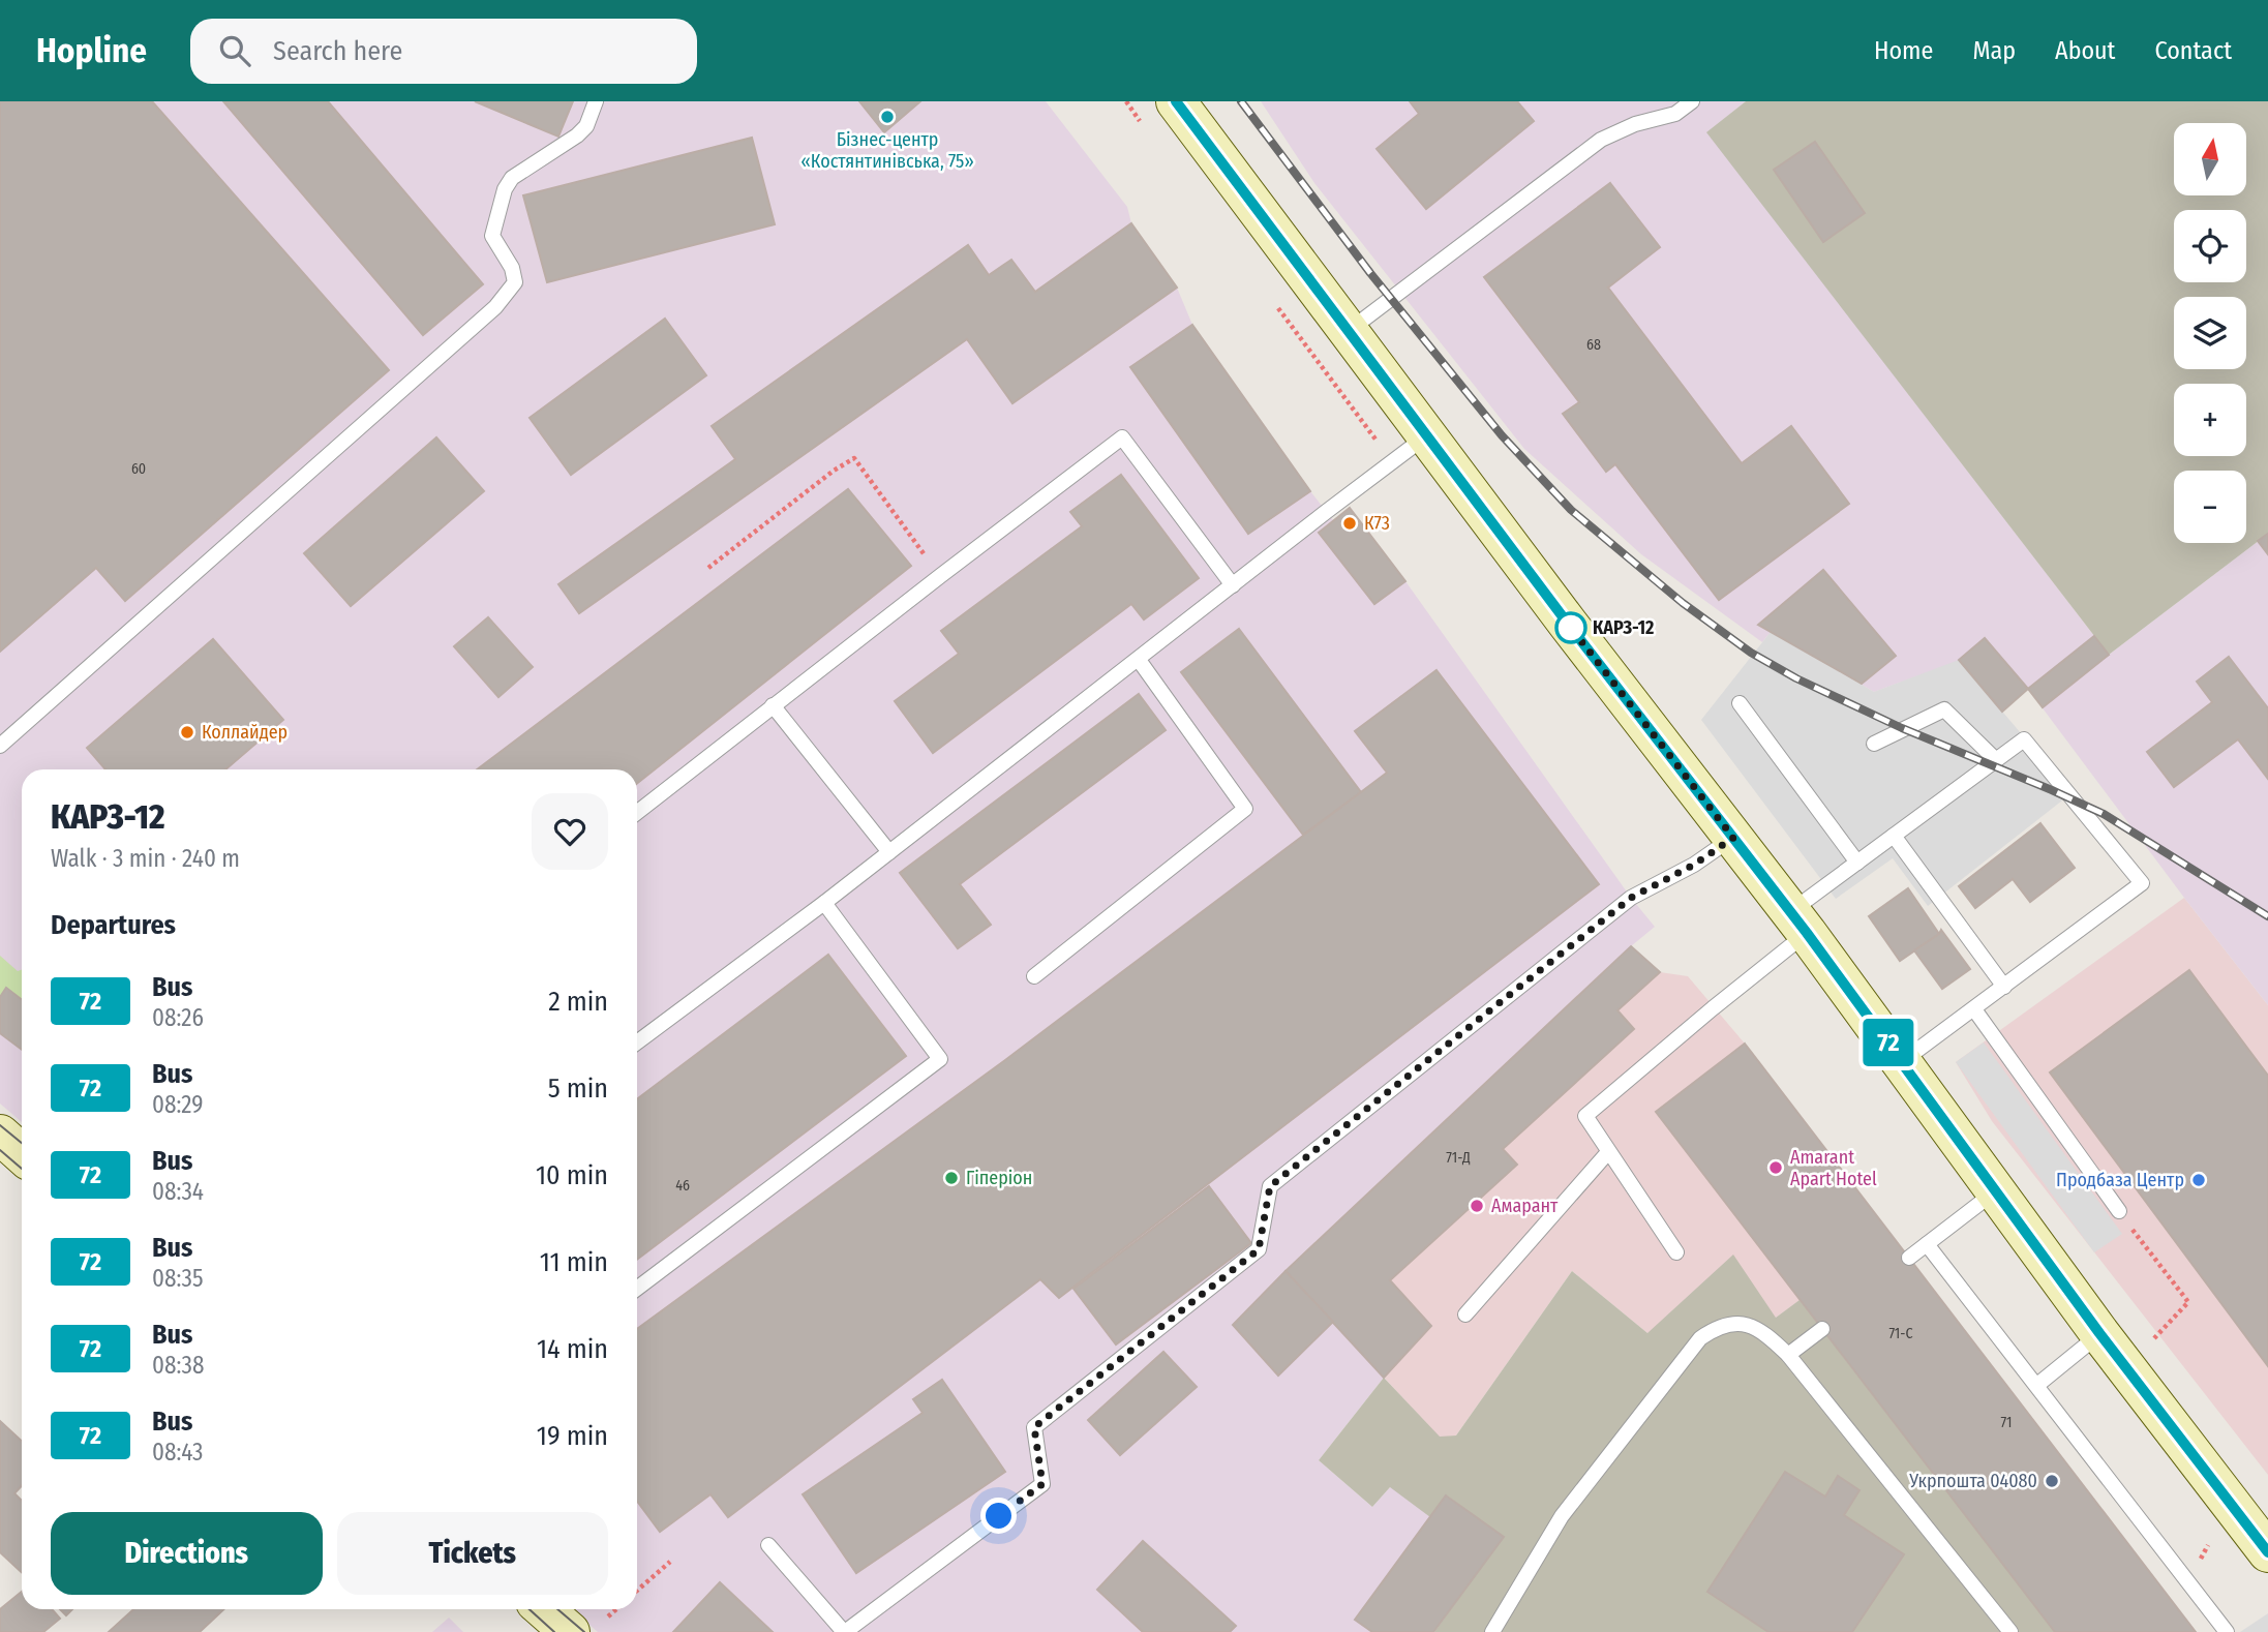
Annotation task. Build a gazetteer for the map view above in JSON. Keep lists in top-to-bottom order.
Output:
{
  "places": [
    "Бізнес-центр «Костянтинівська, 75»",
    "К73",
    "КАРЗ-12",
    "Коллайдер",
    "Amarant Apart Hotel",
    "Гіперіон",
    "Продбаза Центр",
    "Амарант",
    "Укрпошта 04080"
  ],
  "lines": ["bus line 72"],
  "house_numbers": [
    "68",
    "60",
    "71-Д",
    "46",
    "71-С",
    "71"
  ],
  "north": "top",
  "page": {
    "header": "Hopline",
    "search": "Search here",
    "nav": [
      "Home",
      "Map",
      "About",
      "Contact"
    ],
    "on_map": "72",
    "map_buttons": ["+", "−"],
    "heading": [
      ["КАРЗ-12", "Walk · 3 min · 240 m"],
      "Departures"
    ],
    "list": [
      {
        "mark": "72",
        "name": "Bus",
        "note": "08:26",
        "value": "2 min"
      },
      {
        "mark": "72",
        "name": "Bus",
        "note": "08:29",
        "value": "5 min"
      },
      {
        "mark": "72",
        "name": "Bus",
        "note": "08:34",
        "value": "10 min"
      },
      {
        "mark": "72",
        "name": "Bus",
        "note": "08:35",
        "value": "11 min"
      },
      {
        "mark": "72",
        "name": "Bus",
        "note": "08:38",
        "value": "14 min"
      },
      {
        "mark": "72",
        "name": "Bus",
        "note": "08:43",
        "value": "19 min"
      }
    ],
    "buttons": ["Directions", "Tickets"]
  }
}
